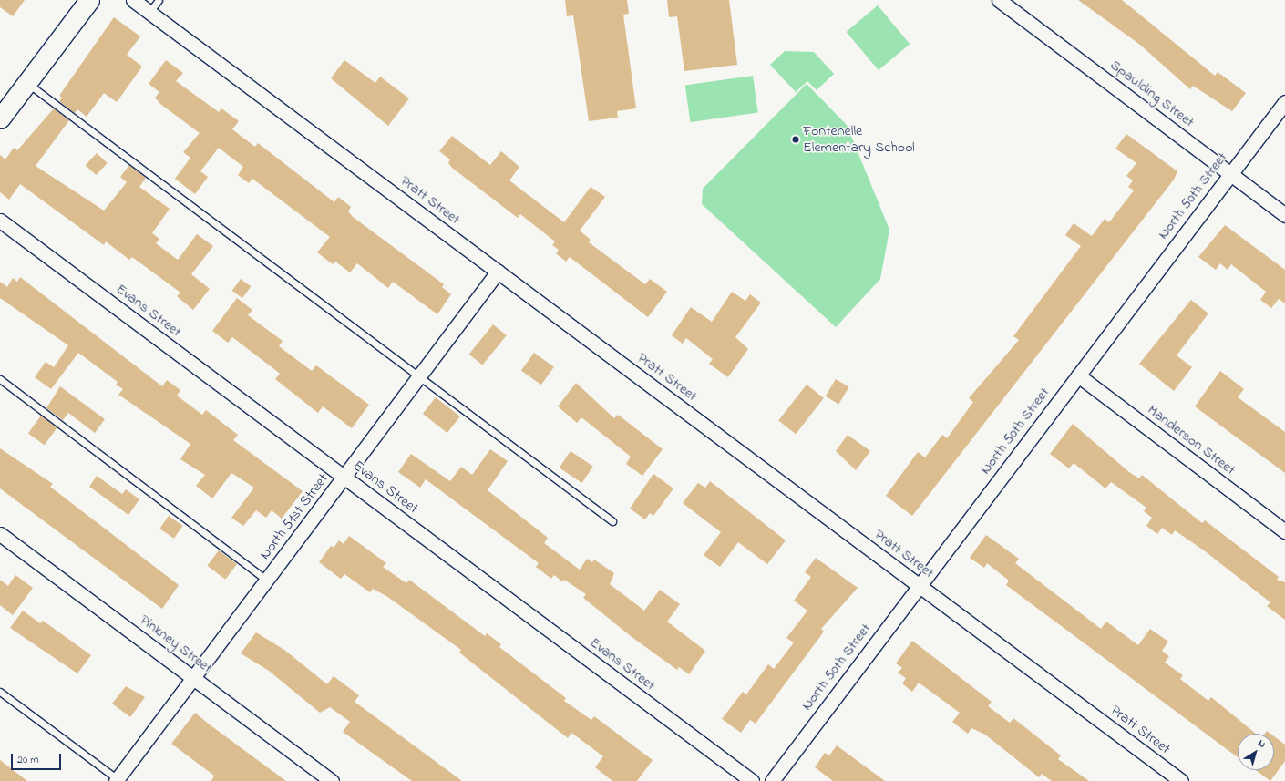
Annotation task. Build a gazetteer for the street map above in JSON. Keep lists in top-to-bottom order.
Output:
{
  "streets": {
    "street": [
      "Spaulding Street",
      "North 50th Street",
      "Pratt Street",
      "Evans Street",
      "Manderson Street",
      "North 51st Street",
      "Pinkney Street"
    ]
  },
  "crossings": [
    ["Spaulding Street", "North 50th Street"],
    ["North 50th Street", "Pratt Street"],
    ["North 50th Street", "Manderson Street"],
    ["Pratt Street", "North 51st Street"],
    ["Evans Street", "North 51st Street"],
    ["North 51st Street", "Pinkney Street"]
  ],
  "places": ["Fontenelle Elementary School"],
  "scale_bar": "20 m",
  "north": "top right"
}
